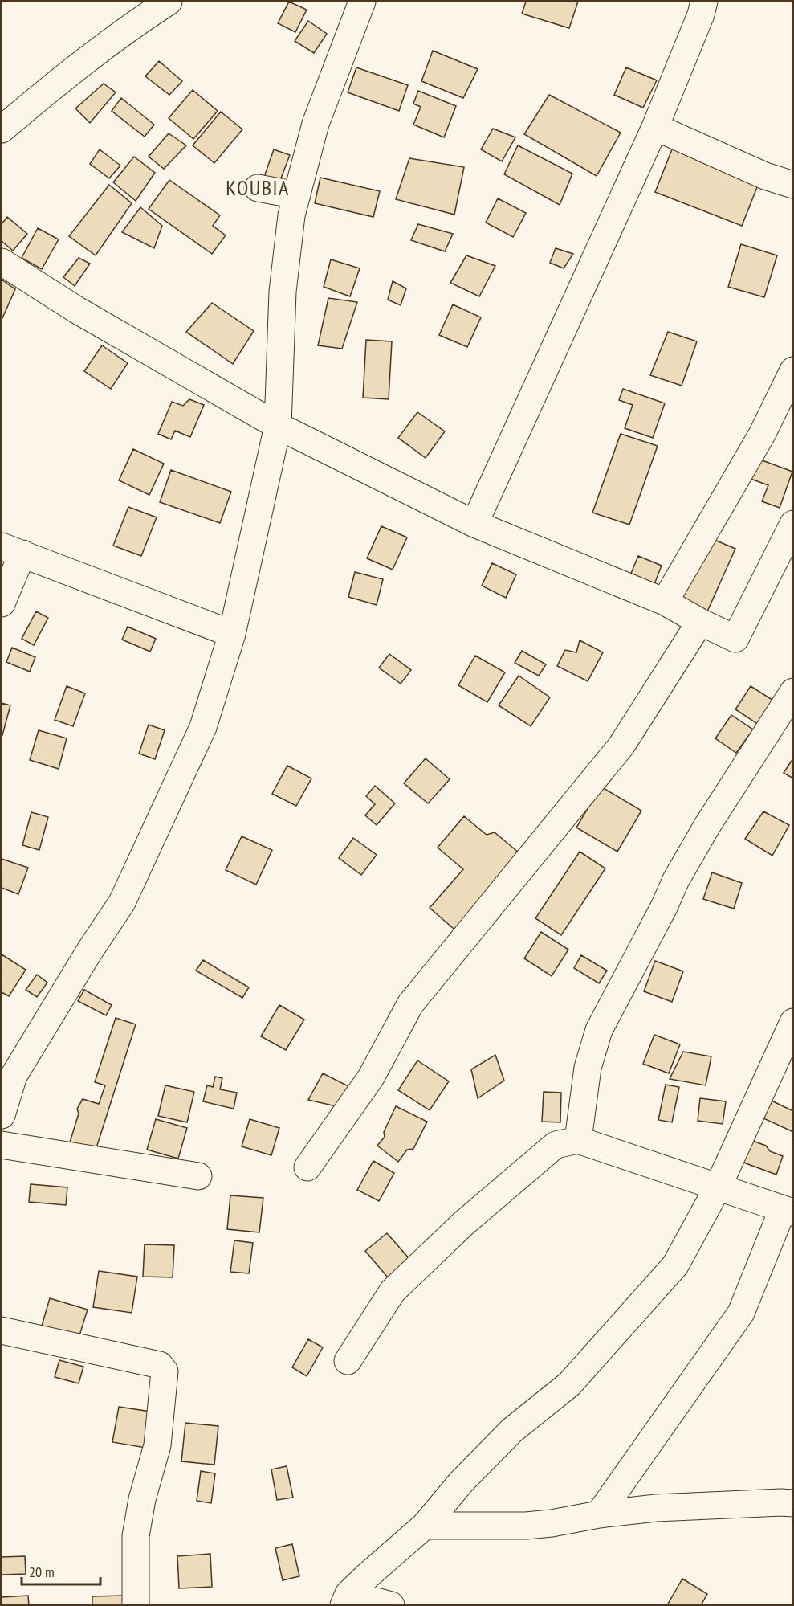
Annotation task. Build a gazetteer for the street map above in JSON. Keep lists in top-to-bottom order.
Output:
{
  "districts": ["KOUBIA"],
  "scale_bar": "20 m"
}
